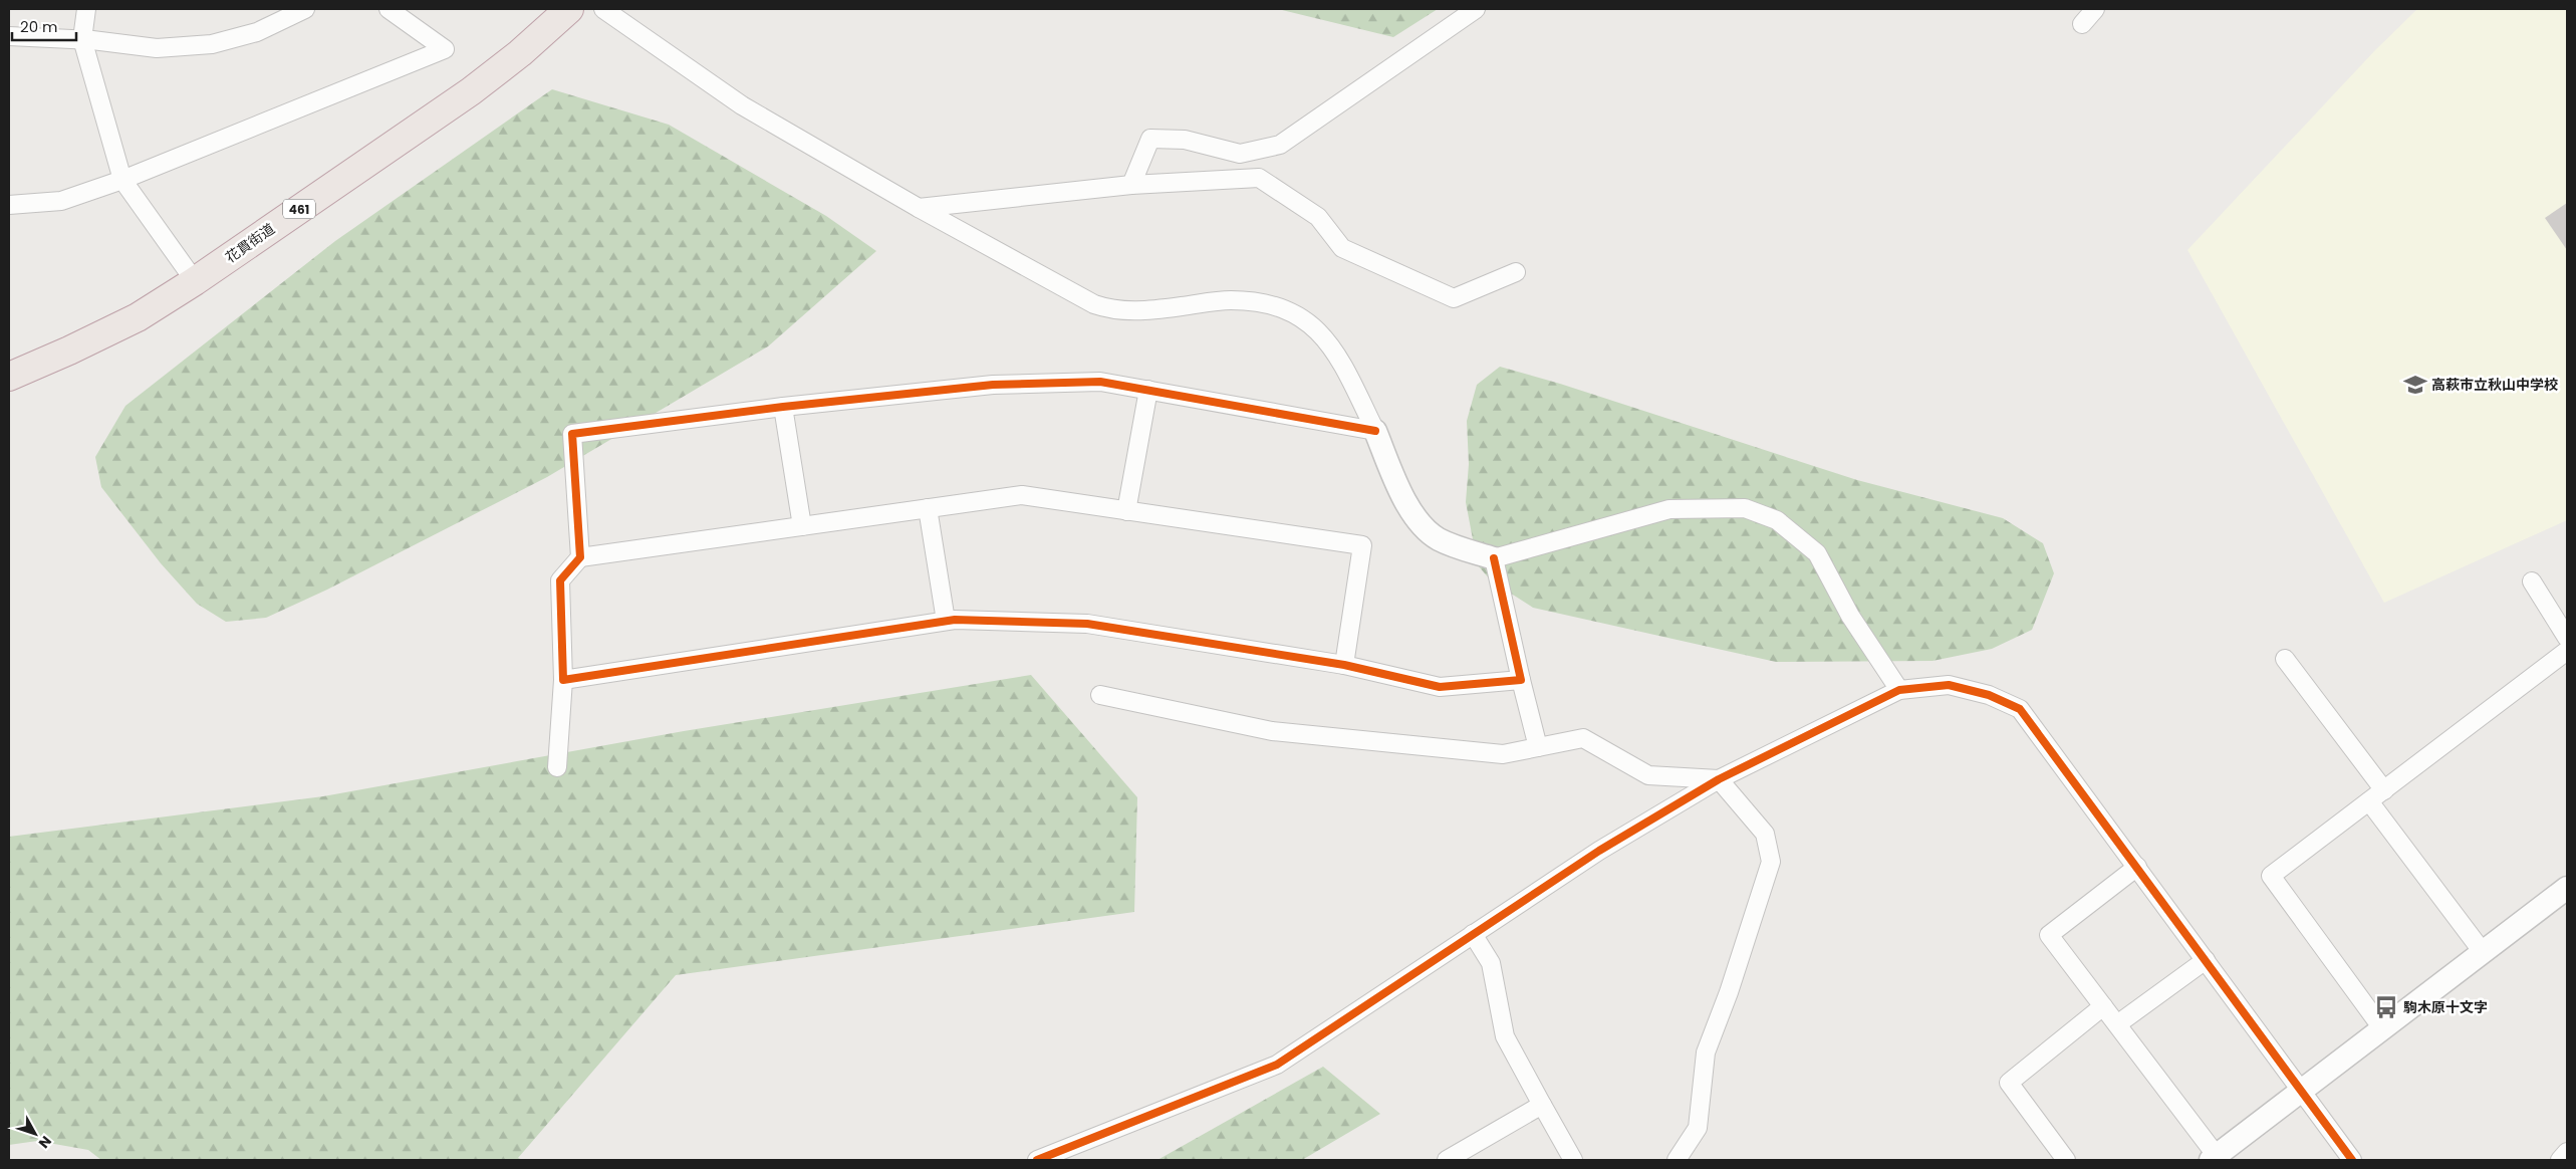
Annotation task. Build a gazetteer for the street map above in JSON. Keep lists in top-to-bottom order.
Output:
{
  "streets": {
    "highway": ["461", "花貫街道"]
  },
  "places": {
    "school or university": ["高萩市立秋山中学校"],
    "bus stop": ["駒木原十文字"]
  },
  "scale_bar": "20 m",
  "north": "bottom right"
}
